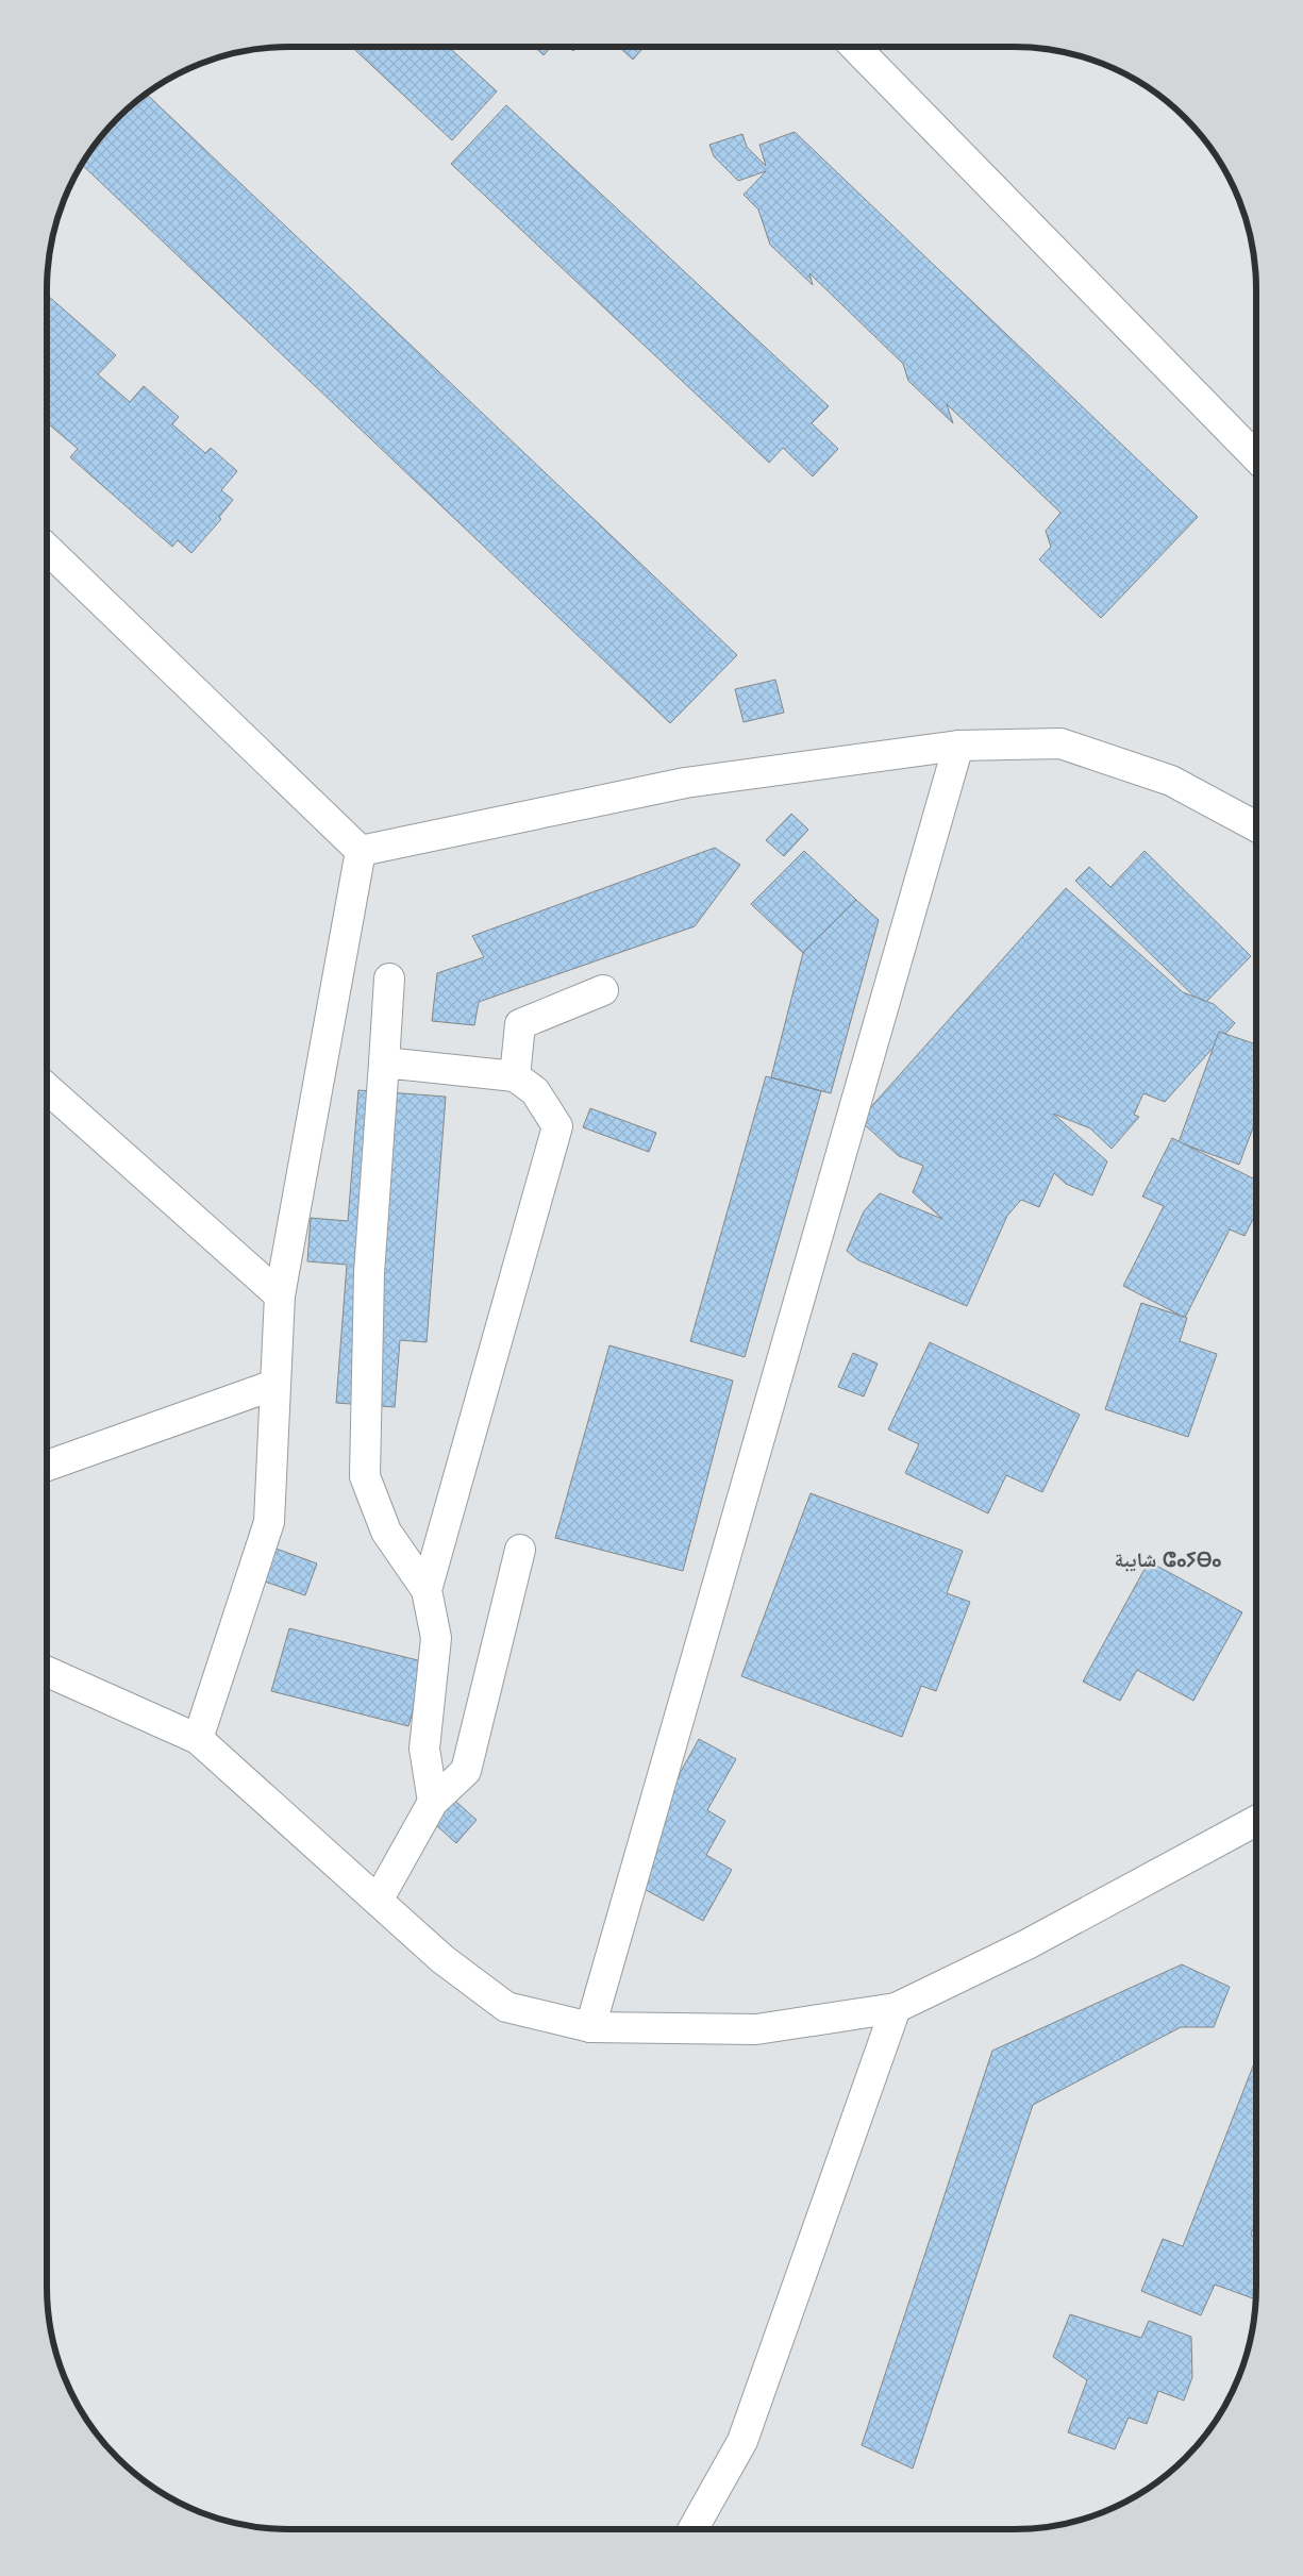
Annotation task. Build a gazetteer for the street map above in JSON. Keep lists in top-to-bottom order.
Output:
{
  "districts": ["شايبة ⵛⴰⵢⴱⴰ"]
}
